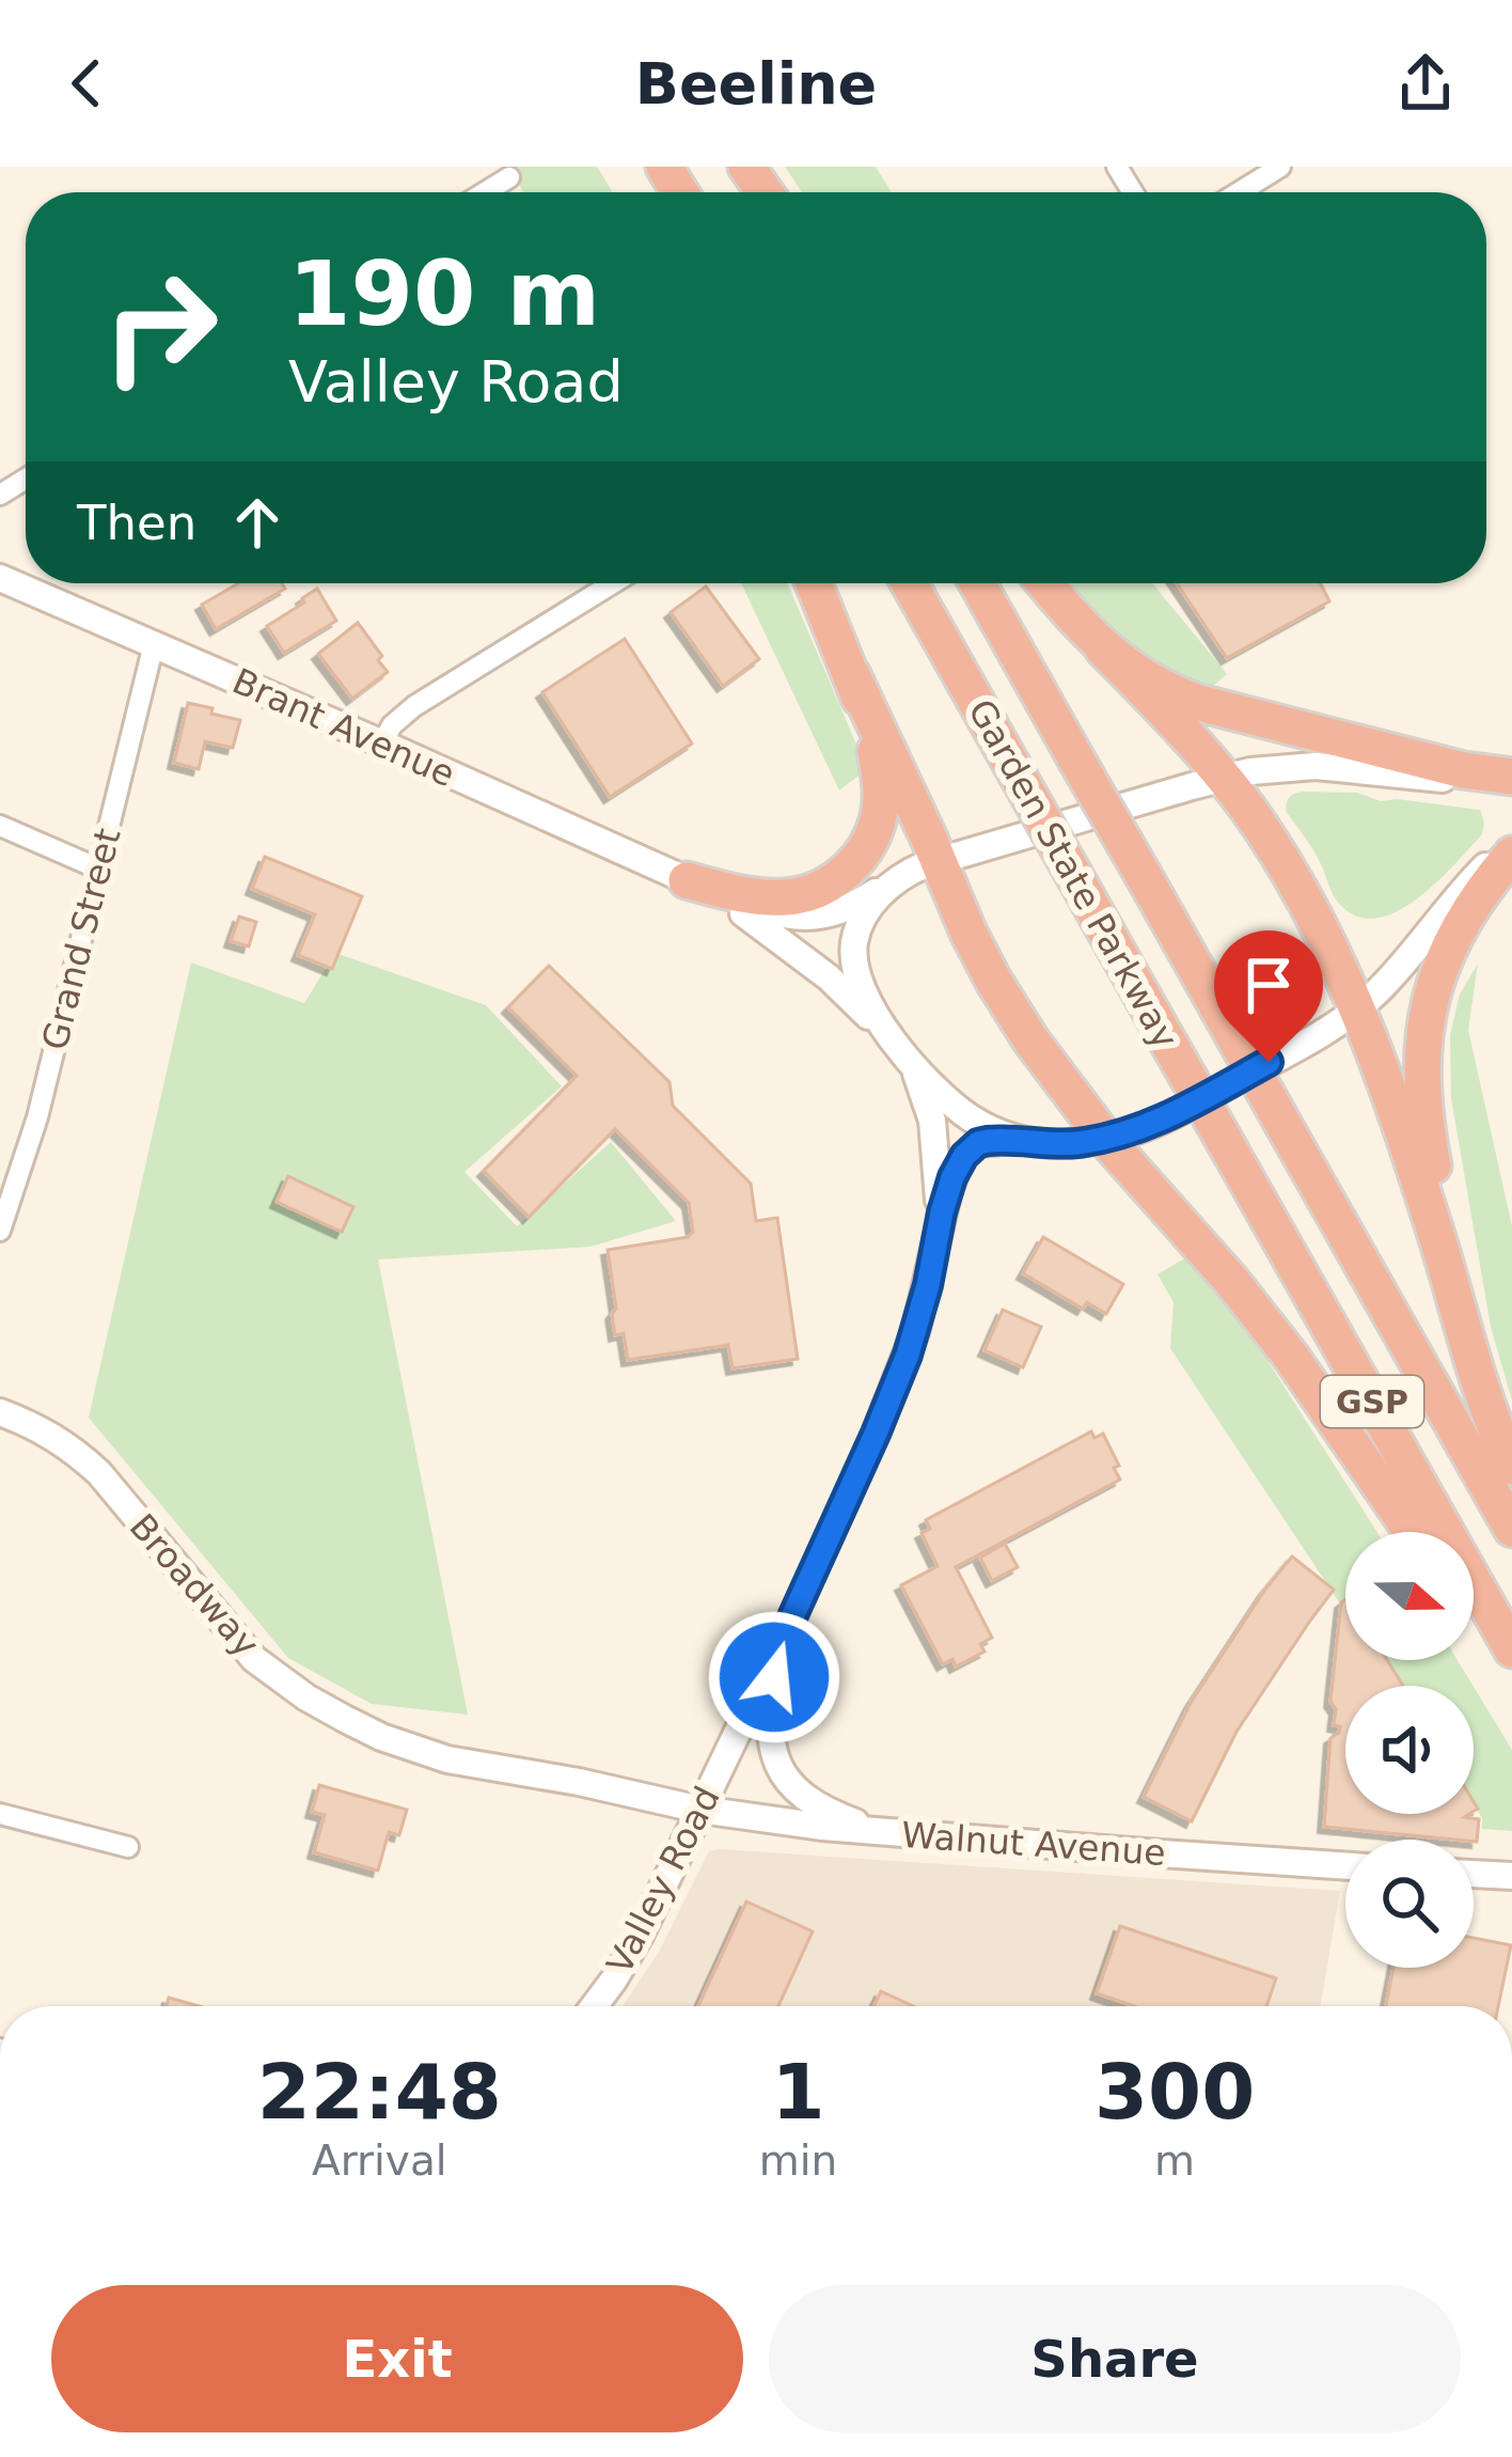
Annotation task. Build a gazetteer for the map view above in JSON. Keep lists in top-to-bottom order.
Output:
{
  "streets": {
    "highway": ["Garden State Parkway", "GSP"],
    "street": [
      "Brant Avenue",
      "Grand Street",
      "Broadway",
      "Walnut Avenue",
      "Valley Road"
    ]
  },
  "crossings": [
    ["Brant Avenue", "Grand Street"],
    ["Brant Avenue", "Valley Road"],
    ["Broadway", "Walnut Avenue"],
    ["Broadway", "Valley Road"],
    ["Walnut Avenue", "Valley Road"]
  ],
  "north": "right",
  "page": {
    "header": "Beeline",
    "turn": ["190 m", "Valley Road"],
    "then": "Then",
    "eta": [
      "22:48",
      "Arrival",
      "1",
      "min",
      "300",
      "m"
    ],
    "buttons": ["Exit", "Share"]
  }
}
